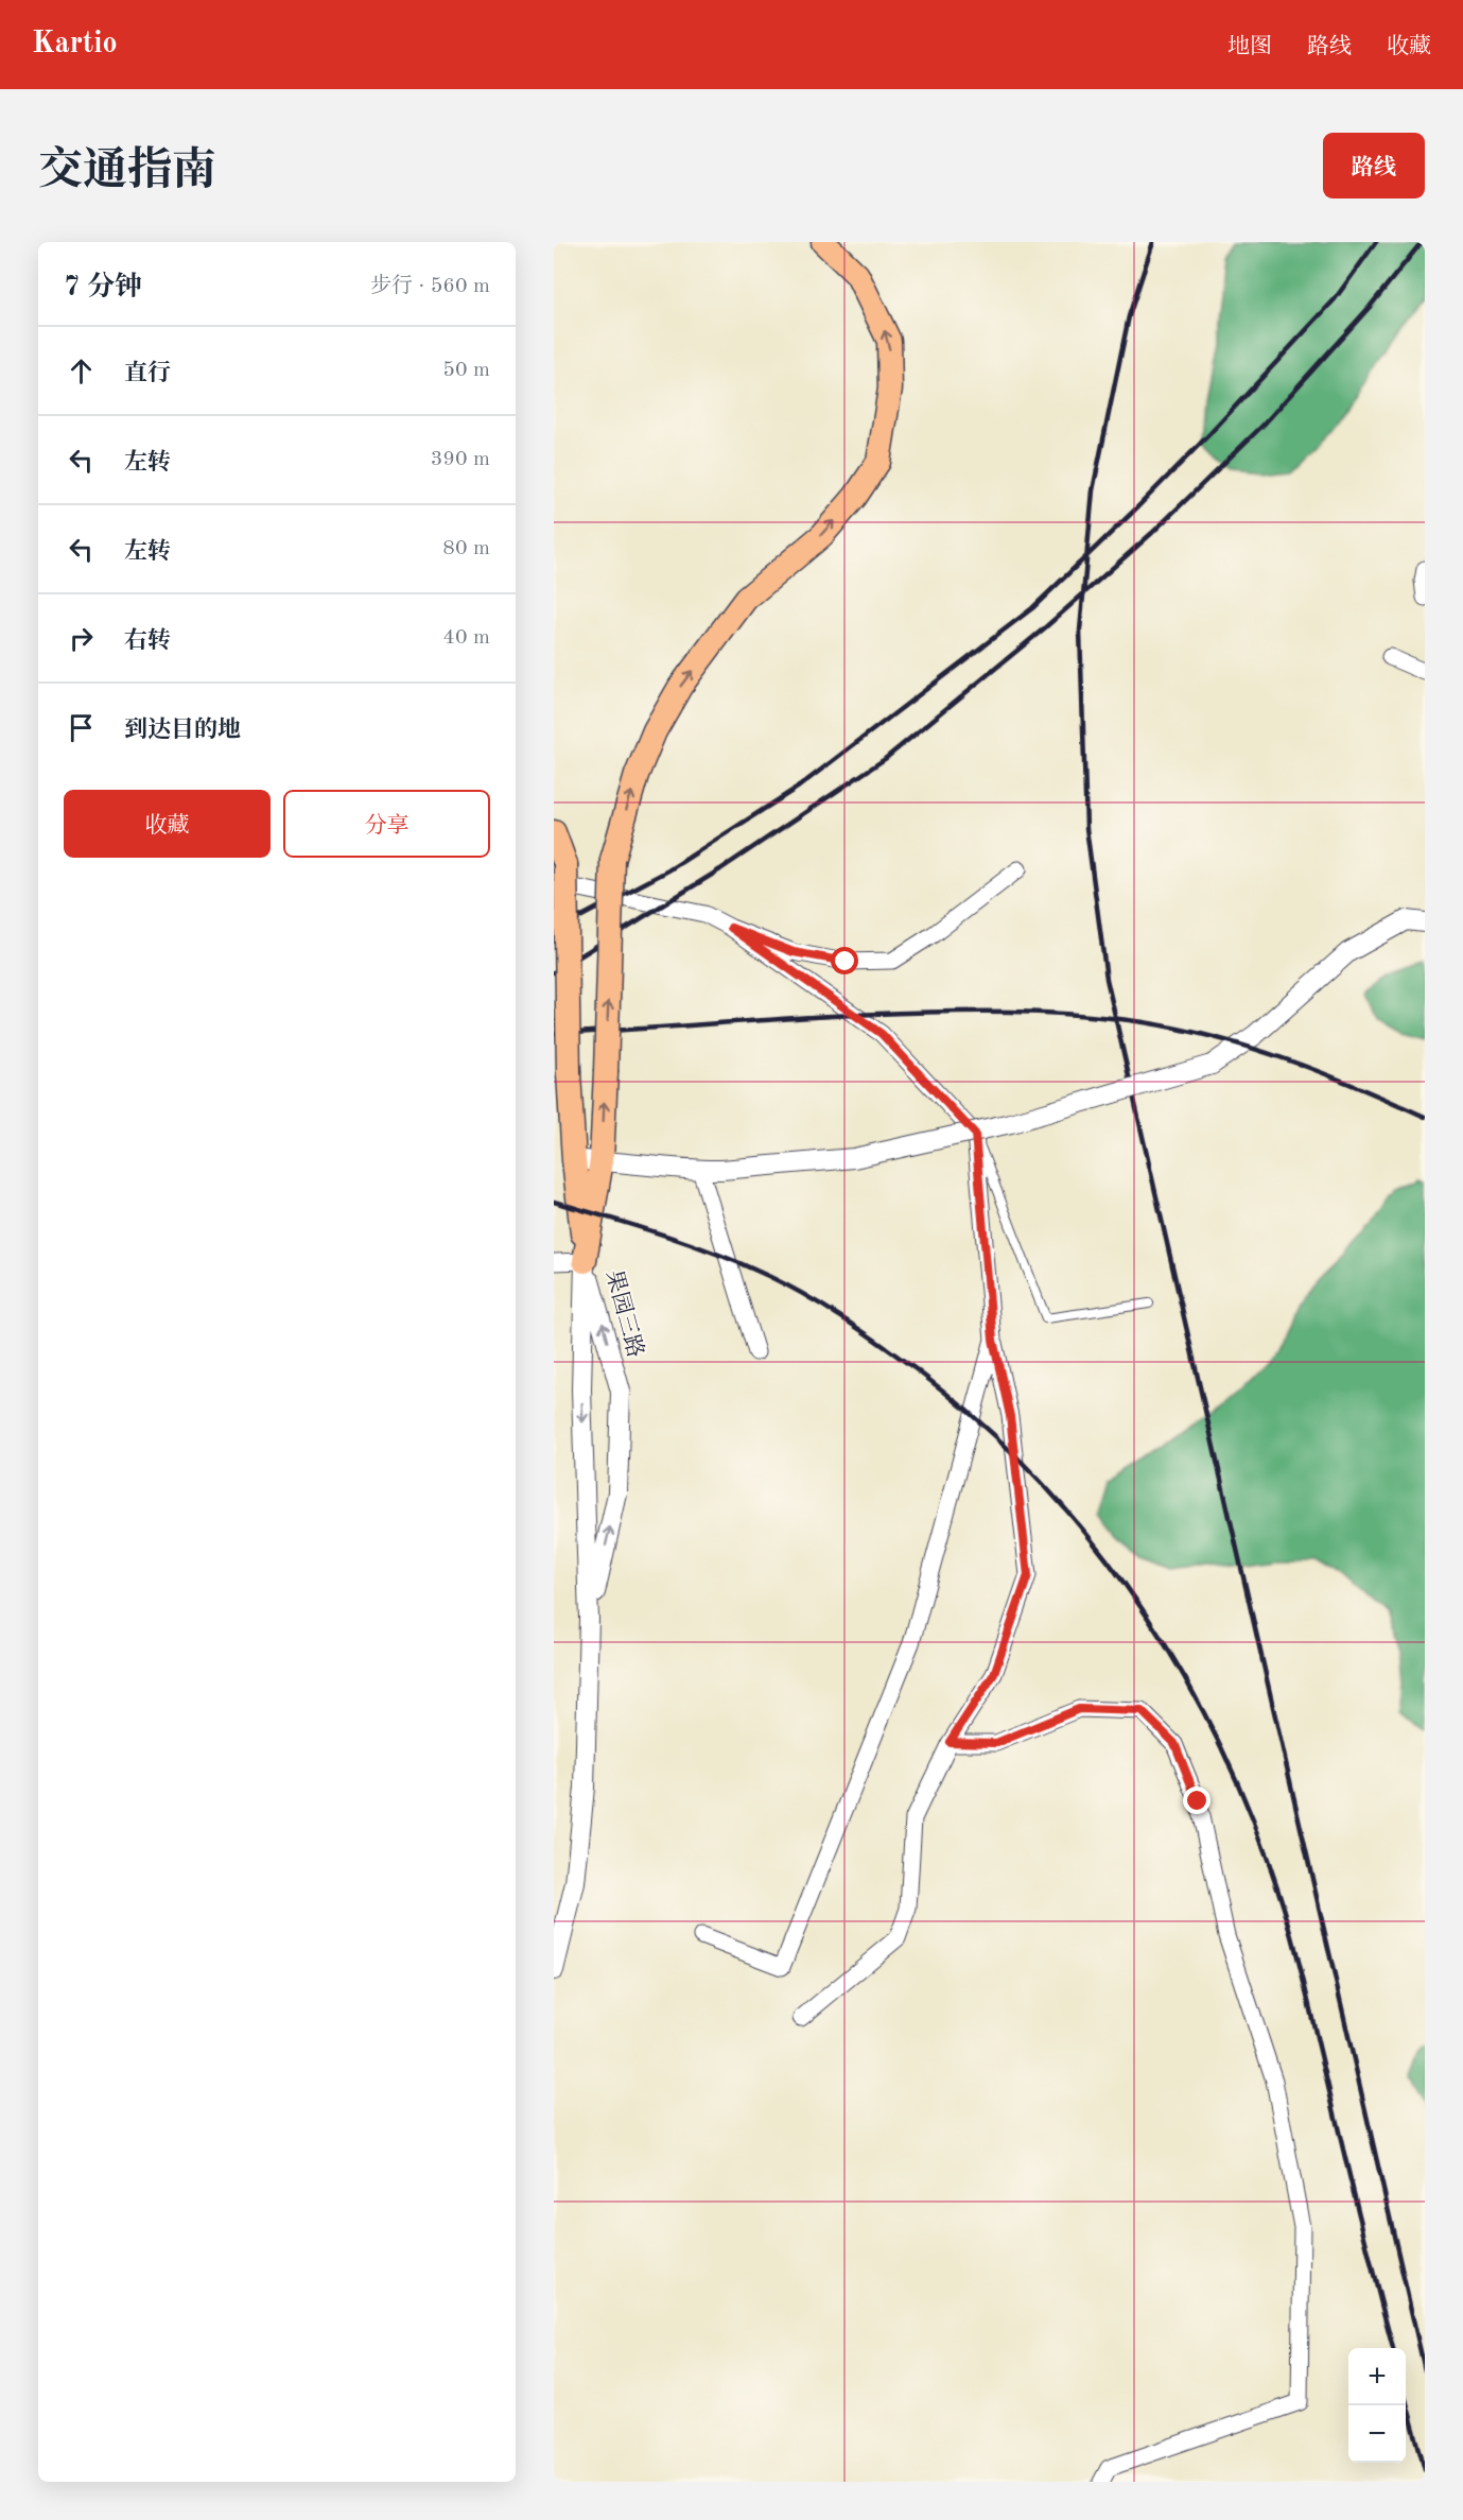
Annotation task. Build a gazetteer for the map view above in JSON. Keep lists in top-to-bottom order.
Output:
{
  "streets": {
    "street": ["果园三路"]
  },
  "page": {
    "header": "Kartio",
    "nav": ["地图", "路线", "收藏"],
    "title": "交通指南",
    "buttons": [
      "路线",
      ["收藏", "分享"]
    ],
    "heading": ["7 分钟", "步行 · 560 m"],
    "list": [
      ["直行", "50 m"],
      ["左转", "390 m"],
      ["左转", "80 m"],
      ["右转", "40 m"],
      "到达目的地"
    ],
    "map_buttons": ["+", "−"]
  }
}
